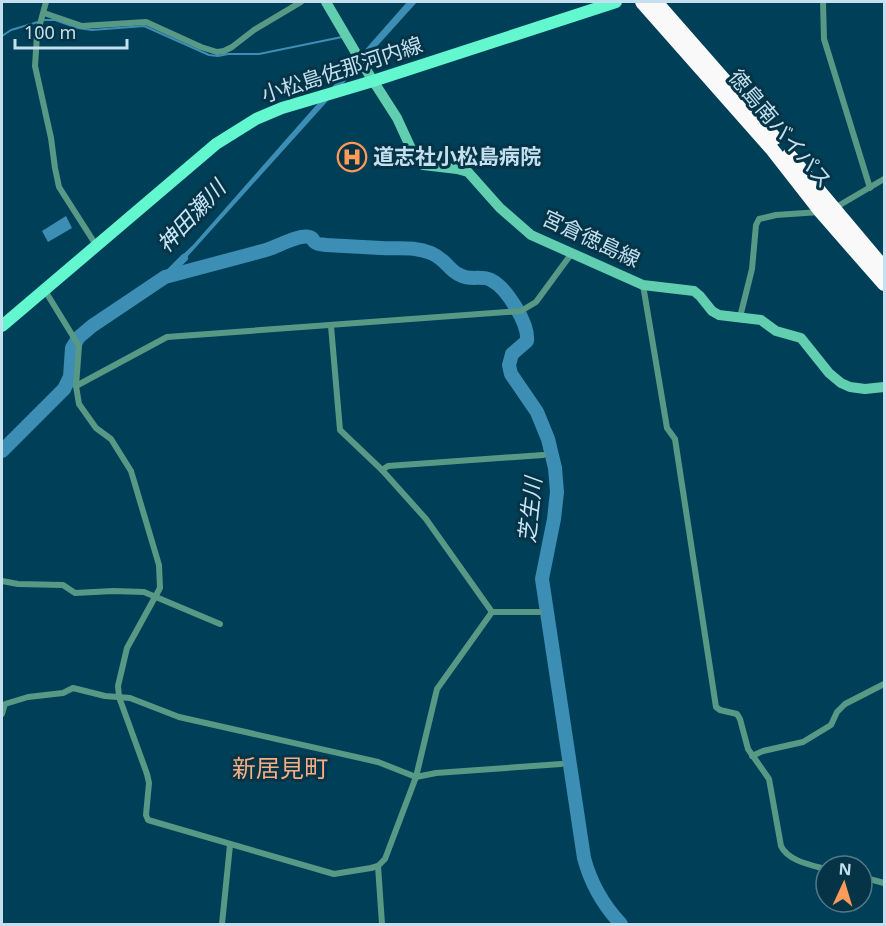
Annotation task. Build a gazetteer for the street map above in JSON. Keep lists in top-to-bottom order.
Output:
{
  "streets": {
    "highway": ["徳島南バイパス"],
    "main road": ["小松島佐那河内線", "宮倉徳島線"]
  },
  "crossings": [
    ["小松島佐那河内線", "宮倉徳島線"]
  ],
  "districts": ["新居見町"],
  "water": ["神田瀬川", "芝生川"],
  "places": {
    "hospital": ["道志社小松島病院"]
  },
  "scale_bar": "100 m",
  "north": "top"
}
